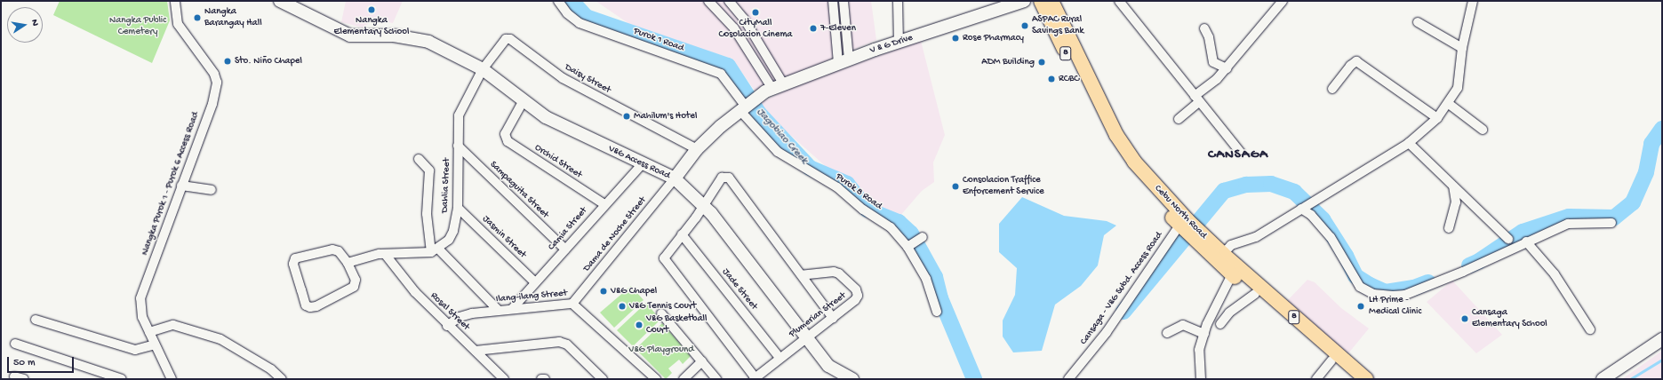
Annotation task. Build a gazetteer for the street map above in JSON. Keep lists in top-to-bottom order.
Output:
{
  "streets": {
    "main road": ["8", "Cebu North Road"],
    "street": [
      "Purok 1 Road",
      "V & G Drive",
      "Daisy Street",
      "Orchid Street",
      "V&G Access Road",
      "Nangka Purok 1 - Purok 6 Access Road",
      "Dahlia Street",
      "Sampaguita Street",
      "Purok 8 Road",
      "Camia Street",
      "Dama de Noche Street",
      "Jasmin Street",
      "Cansaga - V&G Subd. Access Road",
      "Jade Street",
      "Ilang-ilang Street",
      "Rosal Street",
      "Plumerian Street"
    ]
  },
  "crossings": [
    ["Purok 1 Road", "V & G Drive"],
    ["Purok 1 Road", "Purok 8 Road"],
    ["V & G Drive", "Daisy Street"],
    ["V & G Drive", "V&G Access Road"],
    ["V & G Drive", "Purok 8 Road"],
    ["V & G Drive", "Dama de Noche Street"],
    ["Daisy Street", "V&G Access Road"],
    ["Daisy Street", "Dahlia Street"],
    ["Orchid Street", "V&G Access Road"],
    ["Orchid Street", "Camia Street"],
    ["V&G Access Road", "Dahlia Street"],
    ["V&G Access Road", "Camia Street"],
    ["V&G Access Road", "Dama de Noche Street"],
    ["V&G Access Road", "Plumerian Street"],
    ["Dahlia Street", "Sampaguita Street"],
    ["Dahlia Street", "Jasmin Street"],
    ["Sampaguita Street", "Camia Street"],
    ["Cebu North Road", "Cansaga - V&G Subd. Access Road"],
    ["Camia Street", "Jasmin Street"],
    ["Camia Street", "Ilang-ilang Street"],
    ["Dama de Noche Street", "Ilang-ilang Street"],
    ["Jade Street", "Plumerian Street"],
    ["Ilang-ilang Street", "Rosal Street"]
  ],
  "districts": ["CANSAGA"],
  "water": ["Jagobiao Creek"],
  "parks": ["Nangka Public Cemetery", "V&G Playground"],
  "places": [
    "Nangka Elementary School",
    "CityMall Cosolacion Cinema",
    "Nangka Barangay Hall",
    "ASPAC Rural Savings Bank",
    "7-Eleven",
    "Rose Pharmacy",
    "Sto. Niño Chapel",
    "ADM Building",
    "RCBC",
    "Mahilum's Hotel",
    "Consolacion Traffice Enforcement Service",
    "V&G Chapel",
    "V&G Tennis Court",
    "LH Prime - Medical Clinic",
    "Cansaga Elementary School",
    "V&G Basketball Court"
  ],
  "scale_bar": "50 m",
  "north": "right"
}
